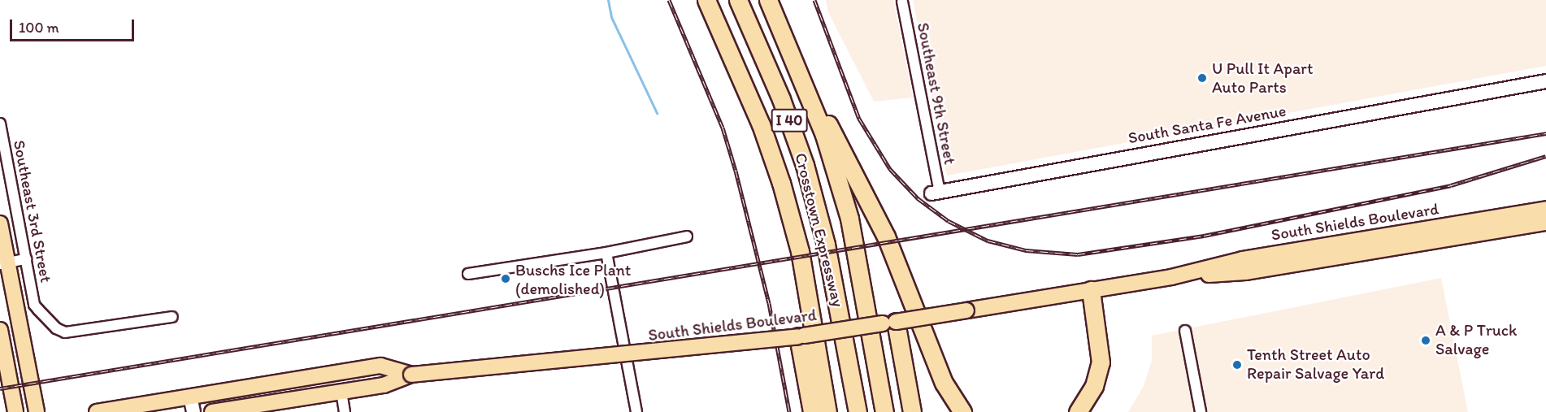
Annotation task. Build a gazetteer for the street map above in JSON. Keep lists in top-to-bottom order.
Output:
{
  "streets": {
    "highway": ["I 40", "Crosstown Expressway"],
    "main road": ["South Shields Boulevard"],
    "street": ["Southeast 9th Street", "South Santa Fe Avenue", "Southeast 3rd Street"]
  },
  "crossings": [
    ["Southeast 9th Street", "South Santa Fe Avenue"]
  ],
  "places": [
    "U Pull It Apart Auto Parts",
    "Buschs Ice Plant (demolished)",
    "A & P Truck Salvage",
    "Tenth Street Auto Repair Salvage Yard"
  ],
  "scale_bar": "100 m"
}
